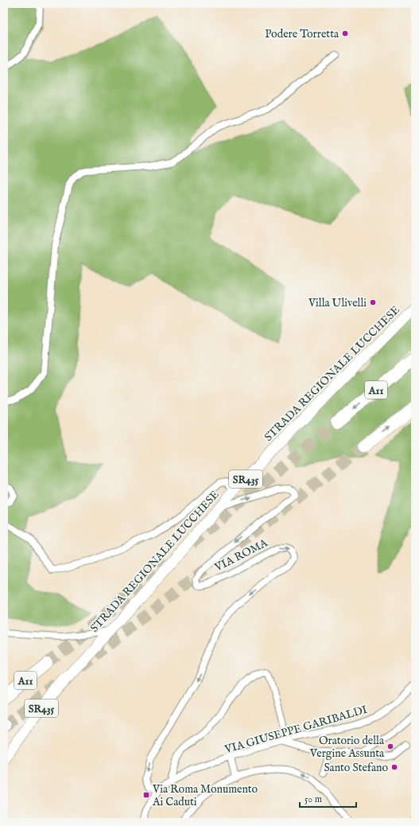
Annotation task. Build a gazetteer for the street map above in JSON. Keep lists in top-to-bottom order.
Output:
{
  "streets": {
    "highway": ["A11"],
    "main road": ["STRADA REGIONALE LUCCHESE", "SR435"],
    "street": ["VIA ROMA", "VIA GIUSEPPE GARIBALDI"]
  },
  "crossings": [
    ["STRADA REGIONALE LUCCHESE", "VIA ROMA"],
    ["VIA ROMA", "VIA GIUSEPPE GARIBALDI"]
  ],
  "places": {
    "other": [
      "Podere Torretta",
      "Villa Ulivelli",
      "Oratorio della Vergine Assunta",
      "Santo Stefano"
    ],
    "transit": ["Via Roma Monumento Ai Caduti"]
  },
  "scale_bar": "50 m"
}
